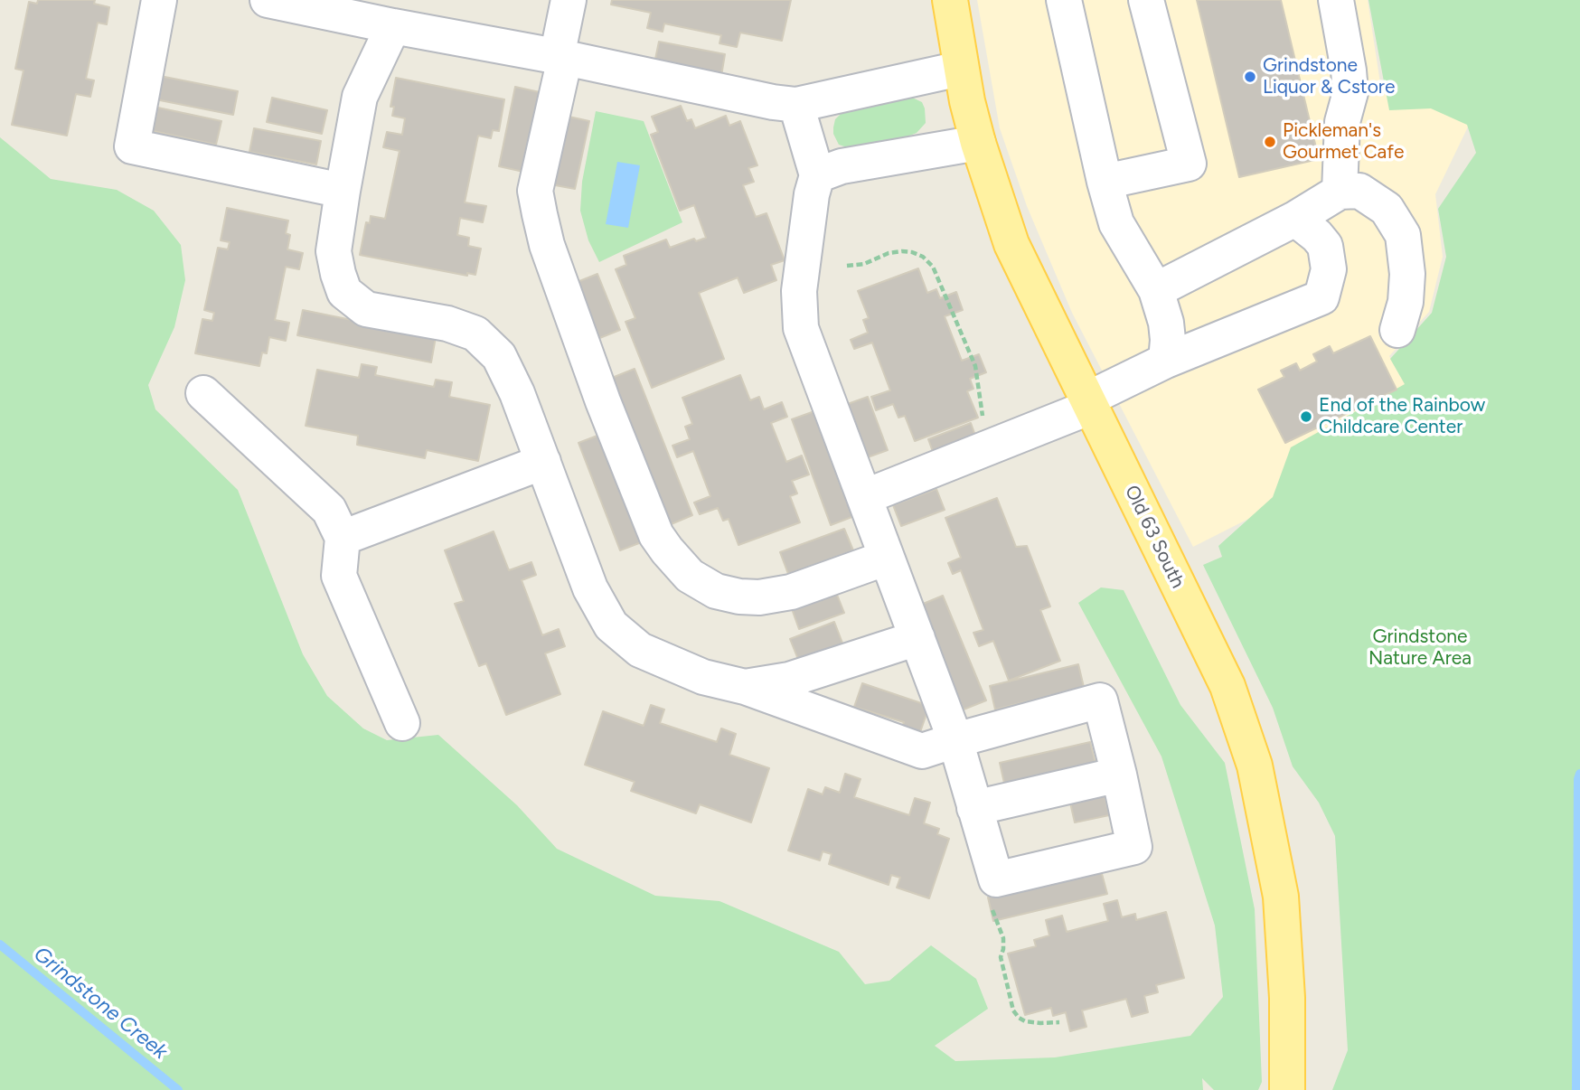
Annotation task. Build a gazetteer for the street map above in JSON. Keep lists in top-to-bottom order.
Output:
{
  "streets": {
    "main road": ["Old 63 South"]
  },
  "water": ["Grindstone Creek"],
  "parks": ["Grindstone Nature Area"],
  "places": ["Grindstone Liquor & Cstore", "Pickleman's Gourmet Cafe", "End of the Rainbow Childcare Center"]
}
